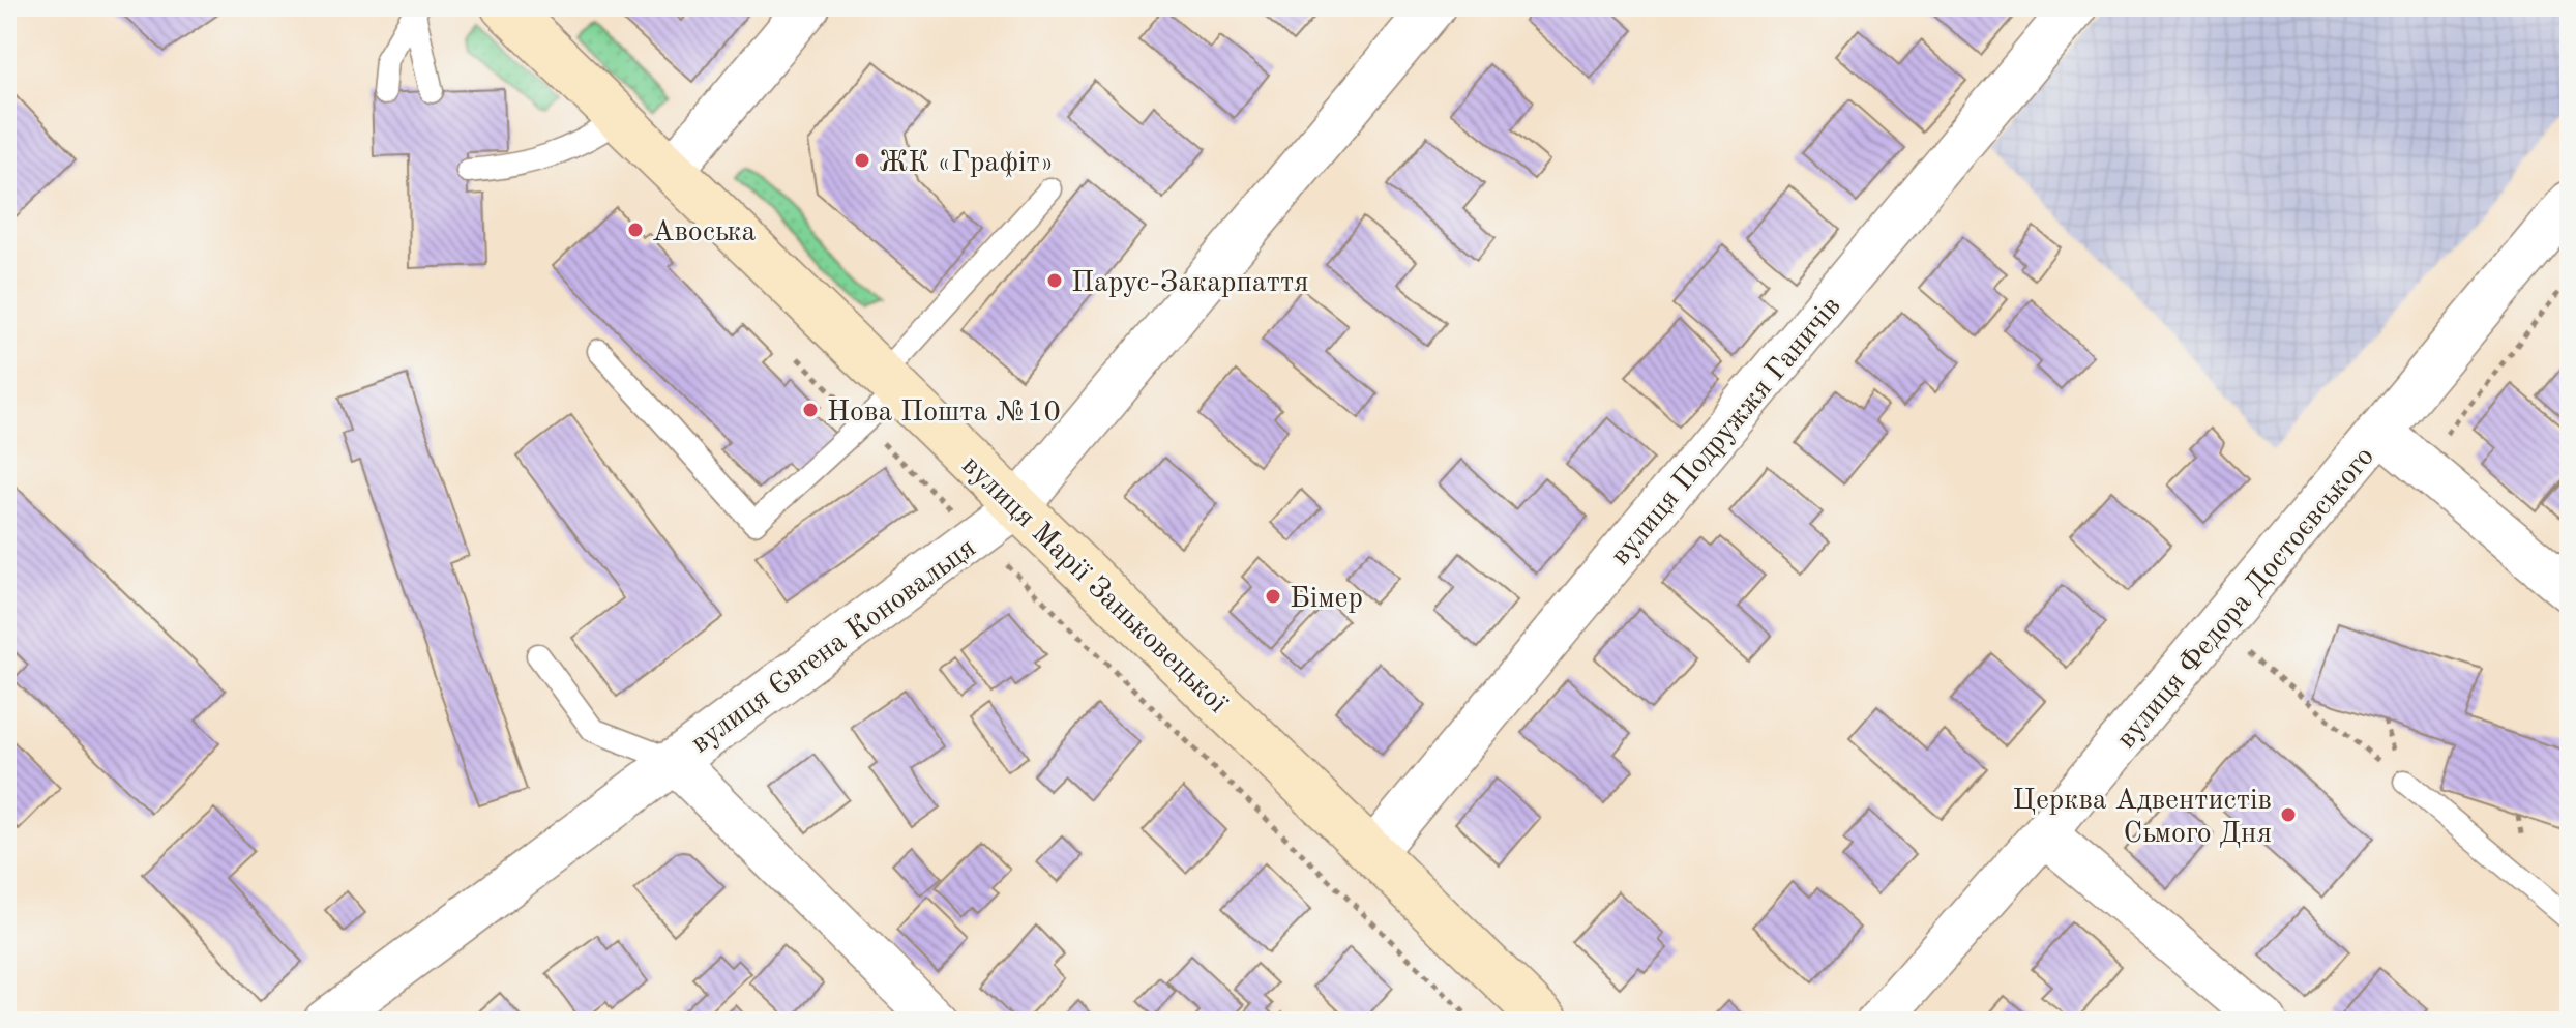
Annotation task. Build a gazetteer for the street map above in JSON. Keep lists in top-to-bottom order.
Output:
{
  "streets": {
    "street": [
      "вулиця Подружжя Ганичів",
      "вулиця Марії Заньковецької",
      "вулиця Федора Достоєвського",
      "вулиця Євгена Коновальця"
    ]
  },
  "crossings": [
    ["вулиця Подружжя Ганичів", "вулиця Марії Заньковецької"],
    ["вулиця Марії Заньковецької", "вулиця Євгена Коновальця"]
  ],
  "places": [
    "ЖК «Графіт»",
    "Авоська",
    "Парус-Закарпаття",
    "Нова Пошта №10",
    "Бімер",
    "Церква Адвентистів Сьмого Дня"
  ]
}
